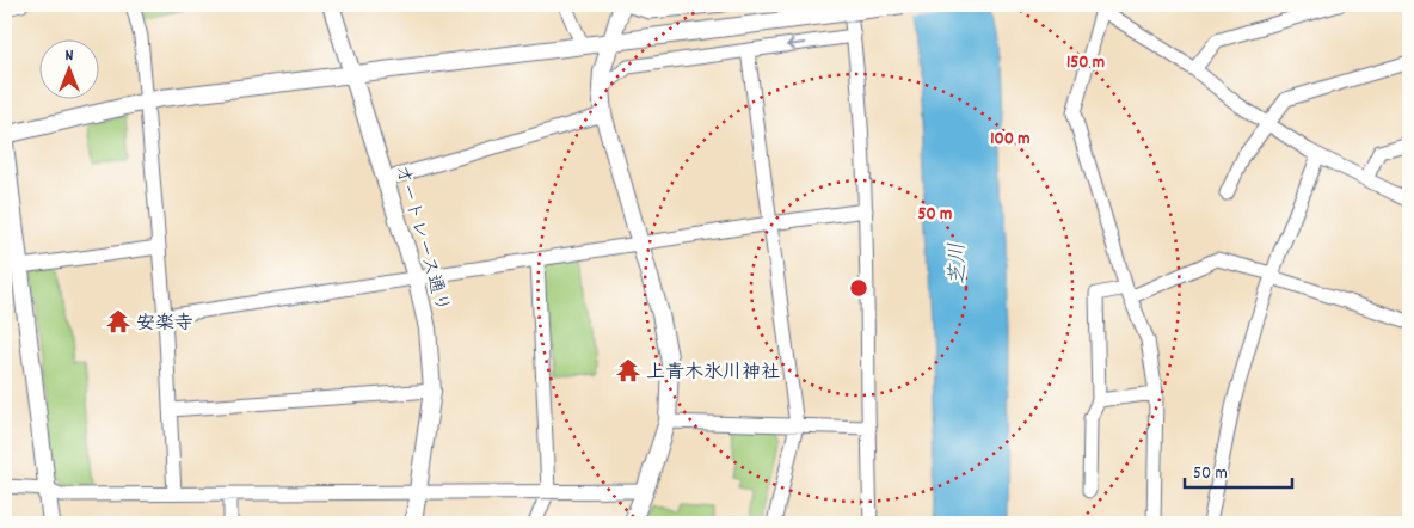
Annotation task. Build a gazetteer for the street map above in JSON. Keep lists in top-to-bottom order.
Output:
{
  "streets": {
    "street": ["オートレース通り"]
  },
  "water": ["芝川"],
  "places": {
    "temple": ["安楽寺", "上青木氷川神社"]
  },
  "scale_bar": "50 m",
  "north": "top",
  "rings": ["150 m", "100 m", "50 m"]
}
